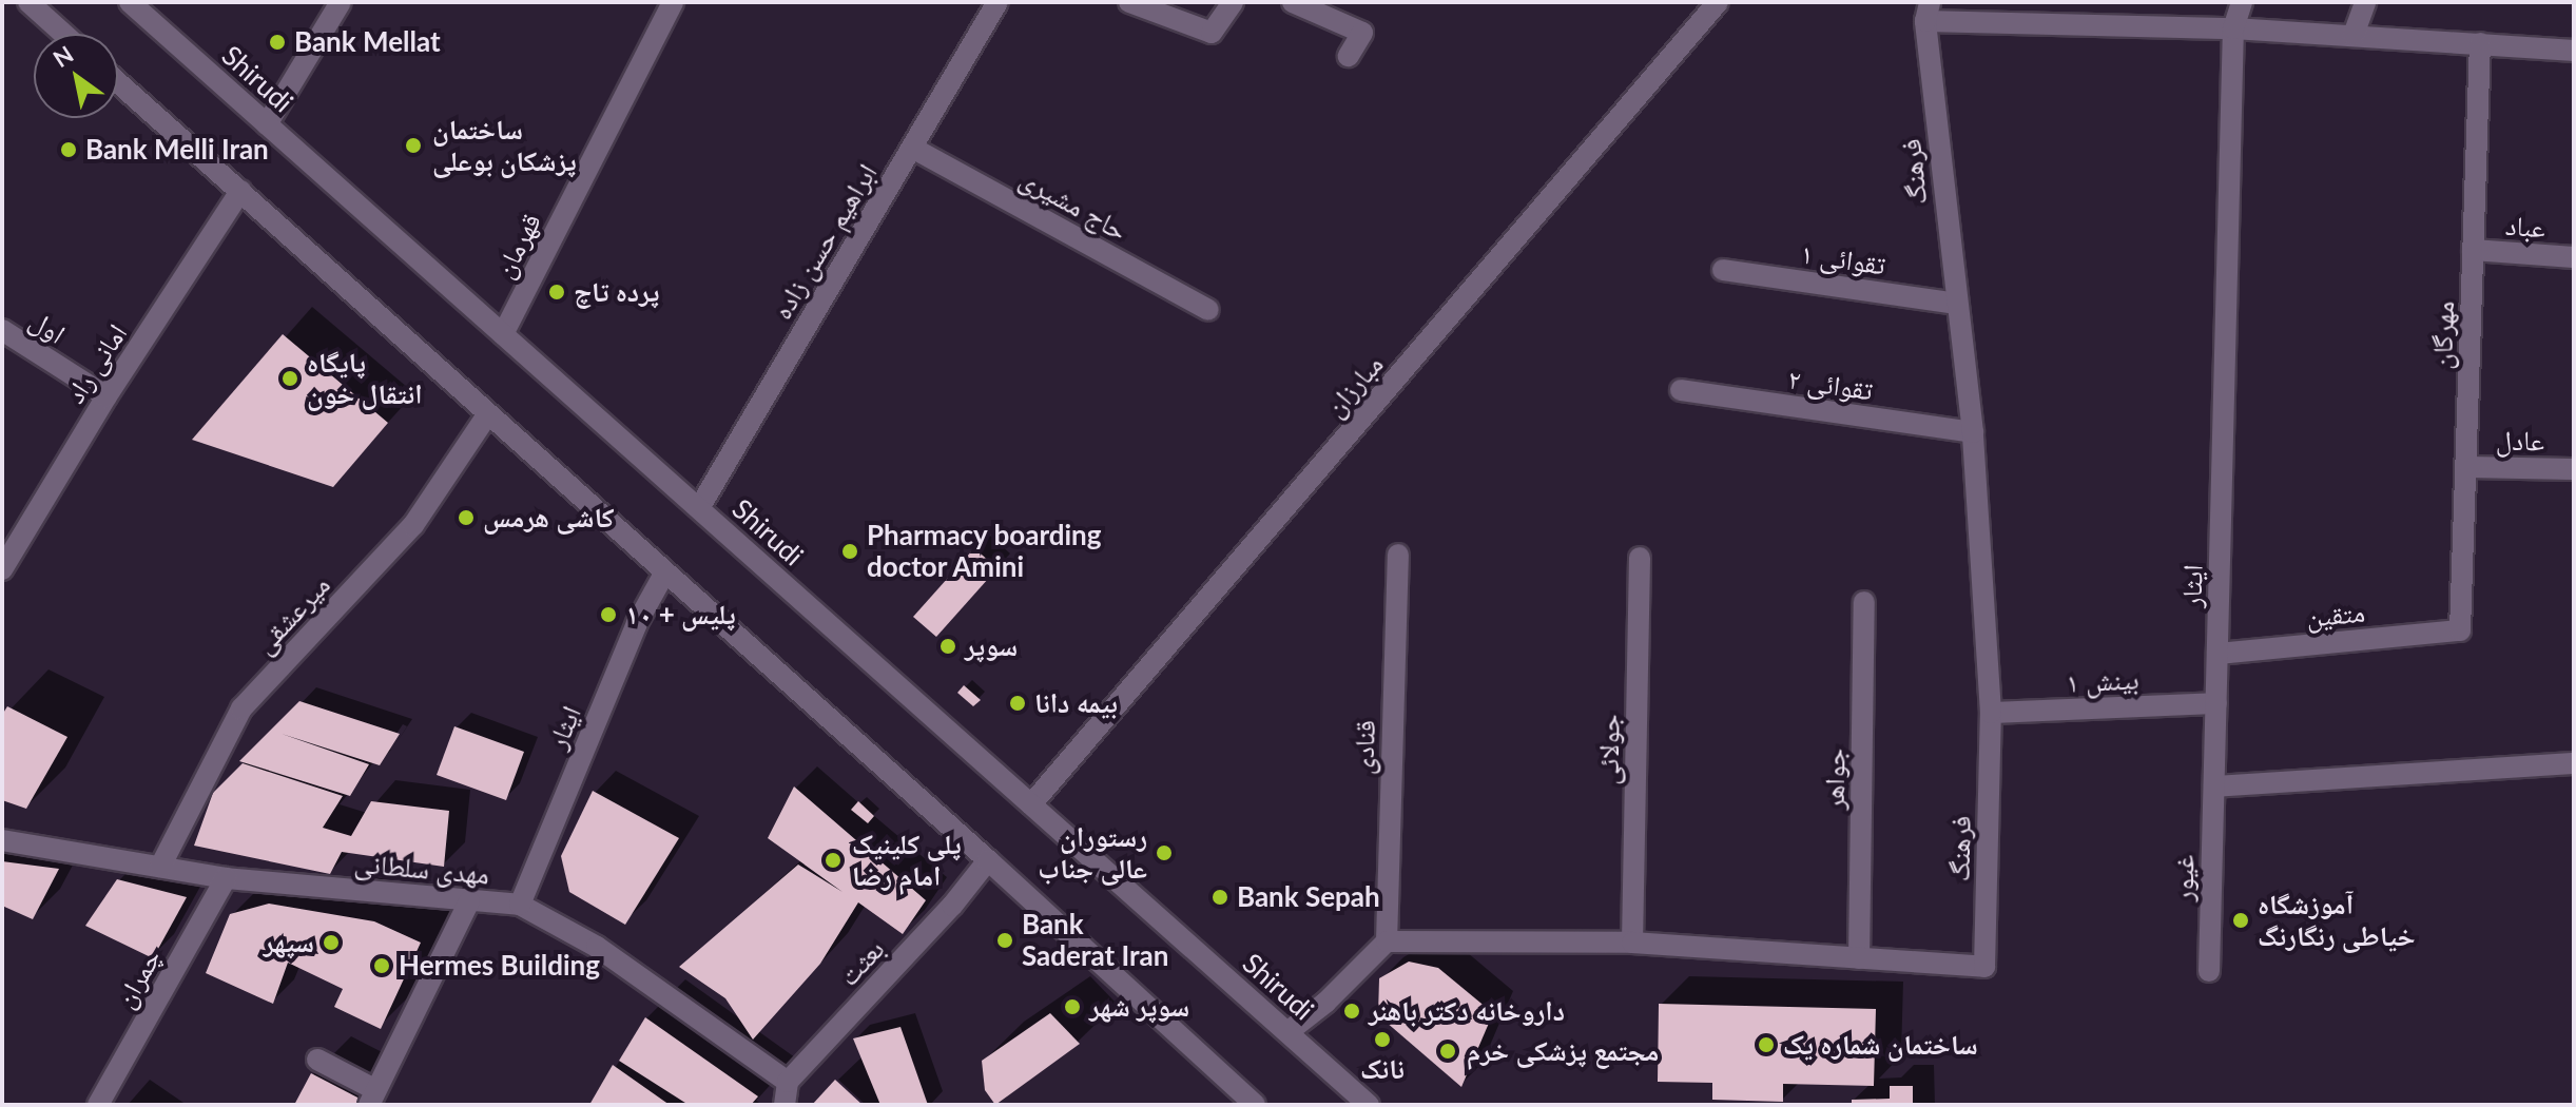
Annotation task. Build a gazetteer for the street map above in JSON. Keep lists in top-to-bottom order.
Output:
{
  "streets": {
    "street": [
      "Shirudi",
      "فرهنگ",
      "حاج مشیری",
      "عباد",
      "ابراهیم حسن زاده",
      "قهرمان",
      "تقوائی ۱",
      "اول",
      "مهرگان",
      "امانی راد",
      "تقوائی ۲",
      "مبارزان",
      "عادل",
      "ایثار",
      "میرعشقی",
      "متقین",
      "بینش ۱",
      "قنادی",
      "جولائی",
      "جواهر",
      "مهدی سلطانی",
      "غیور",
      "بعثت",
      "چمران"
    ]
  },
  "crossings": [
    ["Shirudi", "ابراهیم حسن زاده"],
    ["Shirudi", "قهرمان"],
    ["Shirudi", "مبارزان"],
    ["فرهنگ", "تقوائی ۱"],
    ["فرهنگ", "تقوائی ۲"],
    ["فرهنگ", "بینش ۱"],
    ["فرهنگ", "قنادی"],
    ["فرهنگ", "جولائی"],
    ["فرهنگ", "جواهر"],
    ["حاج مشیری", "ابراهیم حسن زاده"],
    ["عباد", "مهرگان"],
    ["اول", "امانی راد"],
    ["مهرگان", "عادل"],
    ["مهرگان", "متقین"],
    ["ایثار", "متقین"],
    ["ایثار", "بینش ۱"],
    ["ایثار", "مهدی سلطانی"],
    ["ایثار", "غیور"],
    ["میرعشقی", "مهدی سلطانی"],
    ["مهدی سلطانی", "بعثت"],
    ["مهدی سلطانی", "چمران"]
  ],
  "places": [
    "Bank Mellat",
    "ساختمان پزشکان بوعلی",
    "Bank Melli Iran",
    "پرده تاچ",
    "پایگاه انتقال خون",
    "کاشی هرمس",
    "Pharmacy boarding doctor Amini",
    "پلیس + ۱۰",
    "سوپر",
    "بیمه دانا",
    "رستوران عالی جناب",
    "پلی کلینیک امام رضا",
    "Bank Sepah",
    "آموزشگاه خیاطی رنگارنگ",
    "Bank Saderat Iran",
    "سپهر",
    "Hermes Building",
    "سوپر شهر",
    "داروخانه دکتر باهنر",
    "نانک",
    "ساختمان شماره یک",
    "مجتمع پزشکی خرم"
  ],
  "north": "top left"
}
